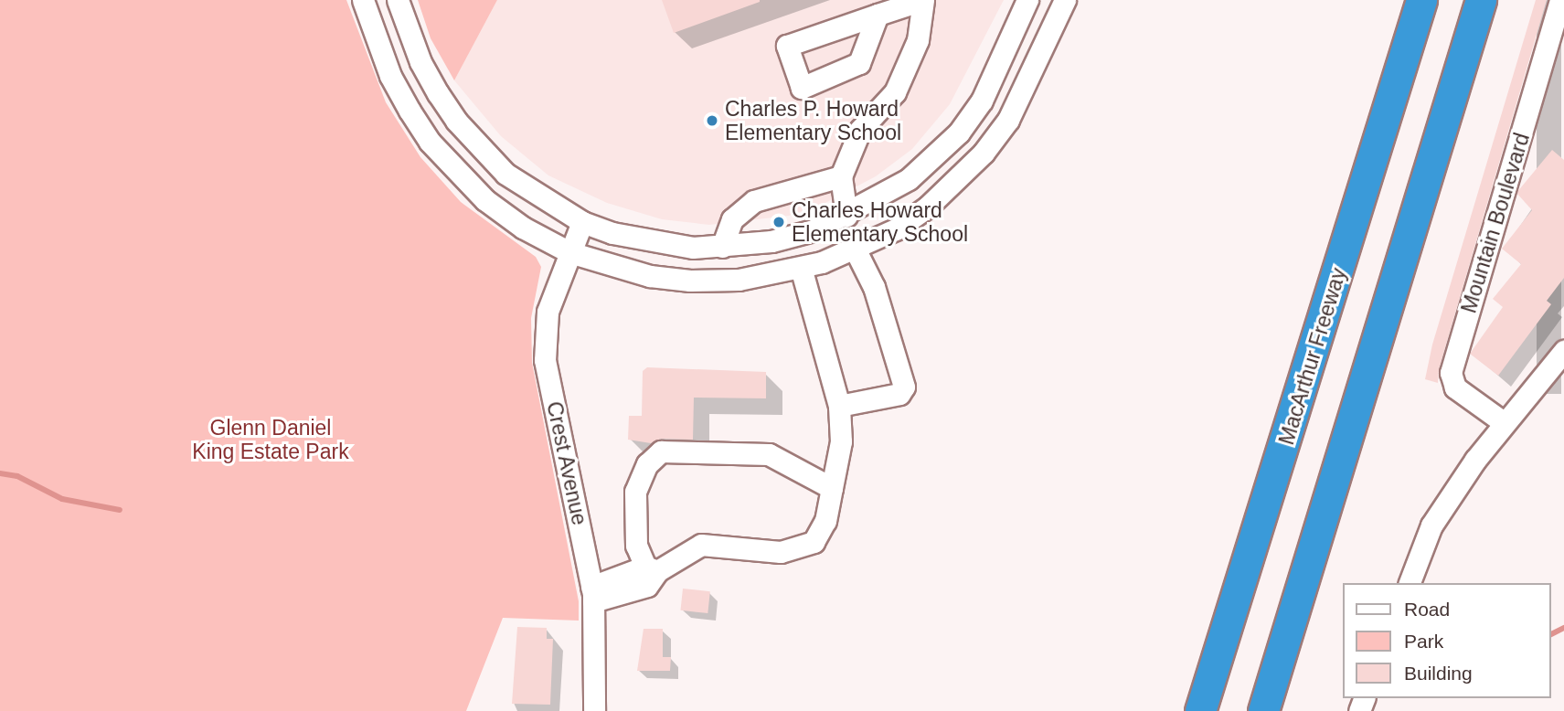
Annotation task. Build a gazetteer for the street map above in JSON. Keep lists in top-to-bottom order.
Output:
{
  "streets": {
    "highway": ["MacArthur Freeway"],
    "street": ["Mountain Boulevard", "Crest Avenue"]
  },
  "parks": ["Glenn Daniel King Estate Park"],
  "places": ["Charles P. Howard Elementary School", "Charles Howard Elementary School"],
  "legend": ["Road", "Park", "Building"]
}
